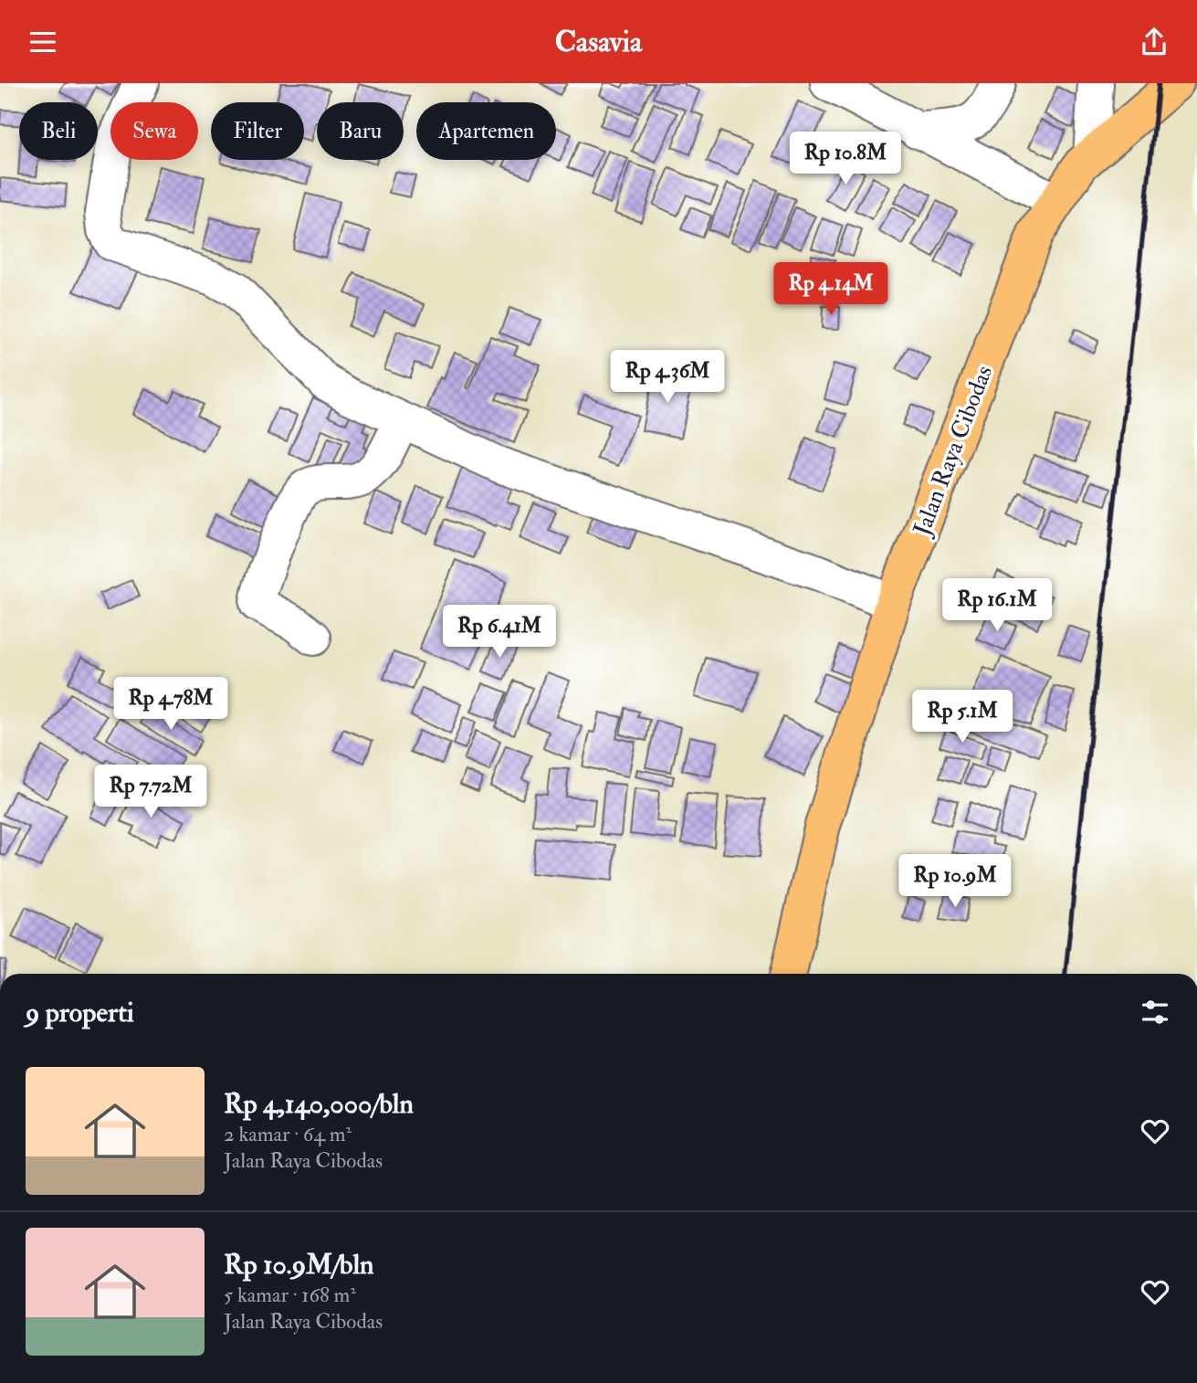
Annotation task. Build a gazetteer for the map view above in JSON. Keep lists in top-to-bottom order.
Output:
{
  "streets": {
    "highway": ["Jalan Raya Cibodas"]
  },
  "page": {
    "header": "Casavia",
    "chip": [
      "Beli",
      "Sewa",
      "Filter",
      "Baru",
      "Apartemen"
    ],
    "price": [
      "Rp 10.8M",
      "Rp 4.14M",
      "Rp 4.36M",
      "Rp 16.1M",
      "Rp 6.41M",
      "Rp 4.78M",
      "Rp 5.1M",
      "Rp 7.72M",
      "Rp 10.9M"
    ],
    "heading": "9 properti",
    "list": [
      {
        "name": "Rp 4,140,000/bln",
        "note": "2 kamar · 64 m² · Jalan Raya Cibodas"
      },
      {
        "name": "Rp 10.9M/bln",
        "note": "5 kamar · 168 m² · Jalan Raya Cibodas"
      }
    ]
  }
}
